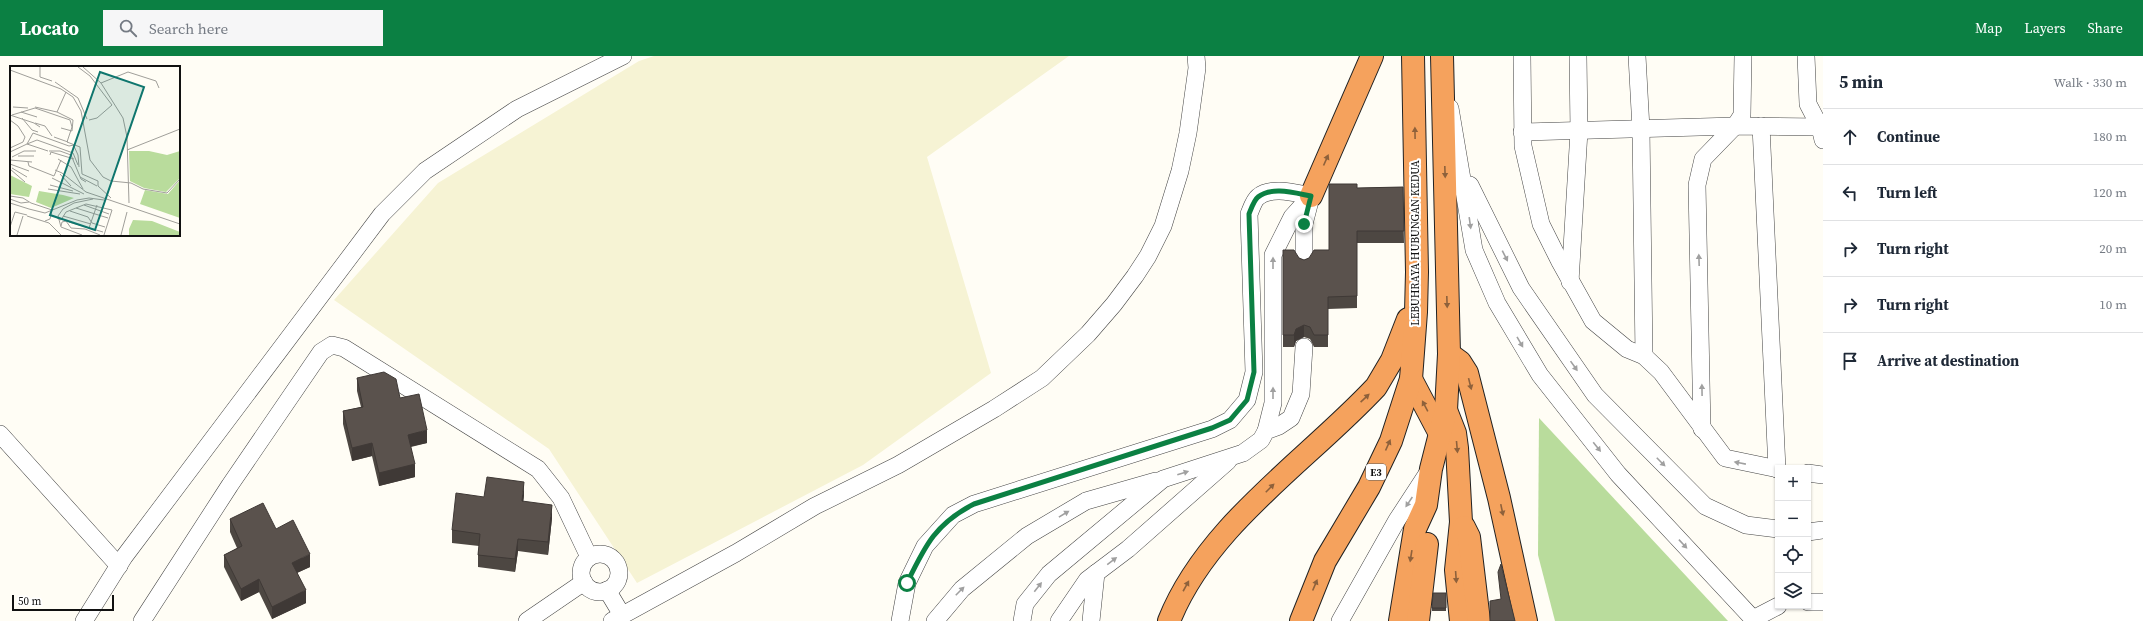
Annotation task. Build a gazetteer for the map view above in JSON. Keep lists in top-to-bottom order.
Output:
{
  "streets": {
    "highway": ["LEBUHRAYA HUBUNGAN KEDUA", "E3"]
  },
  "scale_bar": "50 m",
  "page": {
    "header": "Locato",
    "search": "Search here",
    "nav": ["Map", "Layers", "Share"],
    "heading": ["5 min", "Walk · 330 m"],
    "list": [
      ["Continue", "180 m"],
      ["Turn left", "120 m"],
      ["Turn right", "20 m"],
      ["Turn right", "10 m"],
      "Arrive at destination"
    ],
    "map_buttons": ["+", "−"],
    "scale": "50 m"
  }
}
